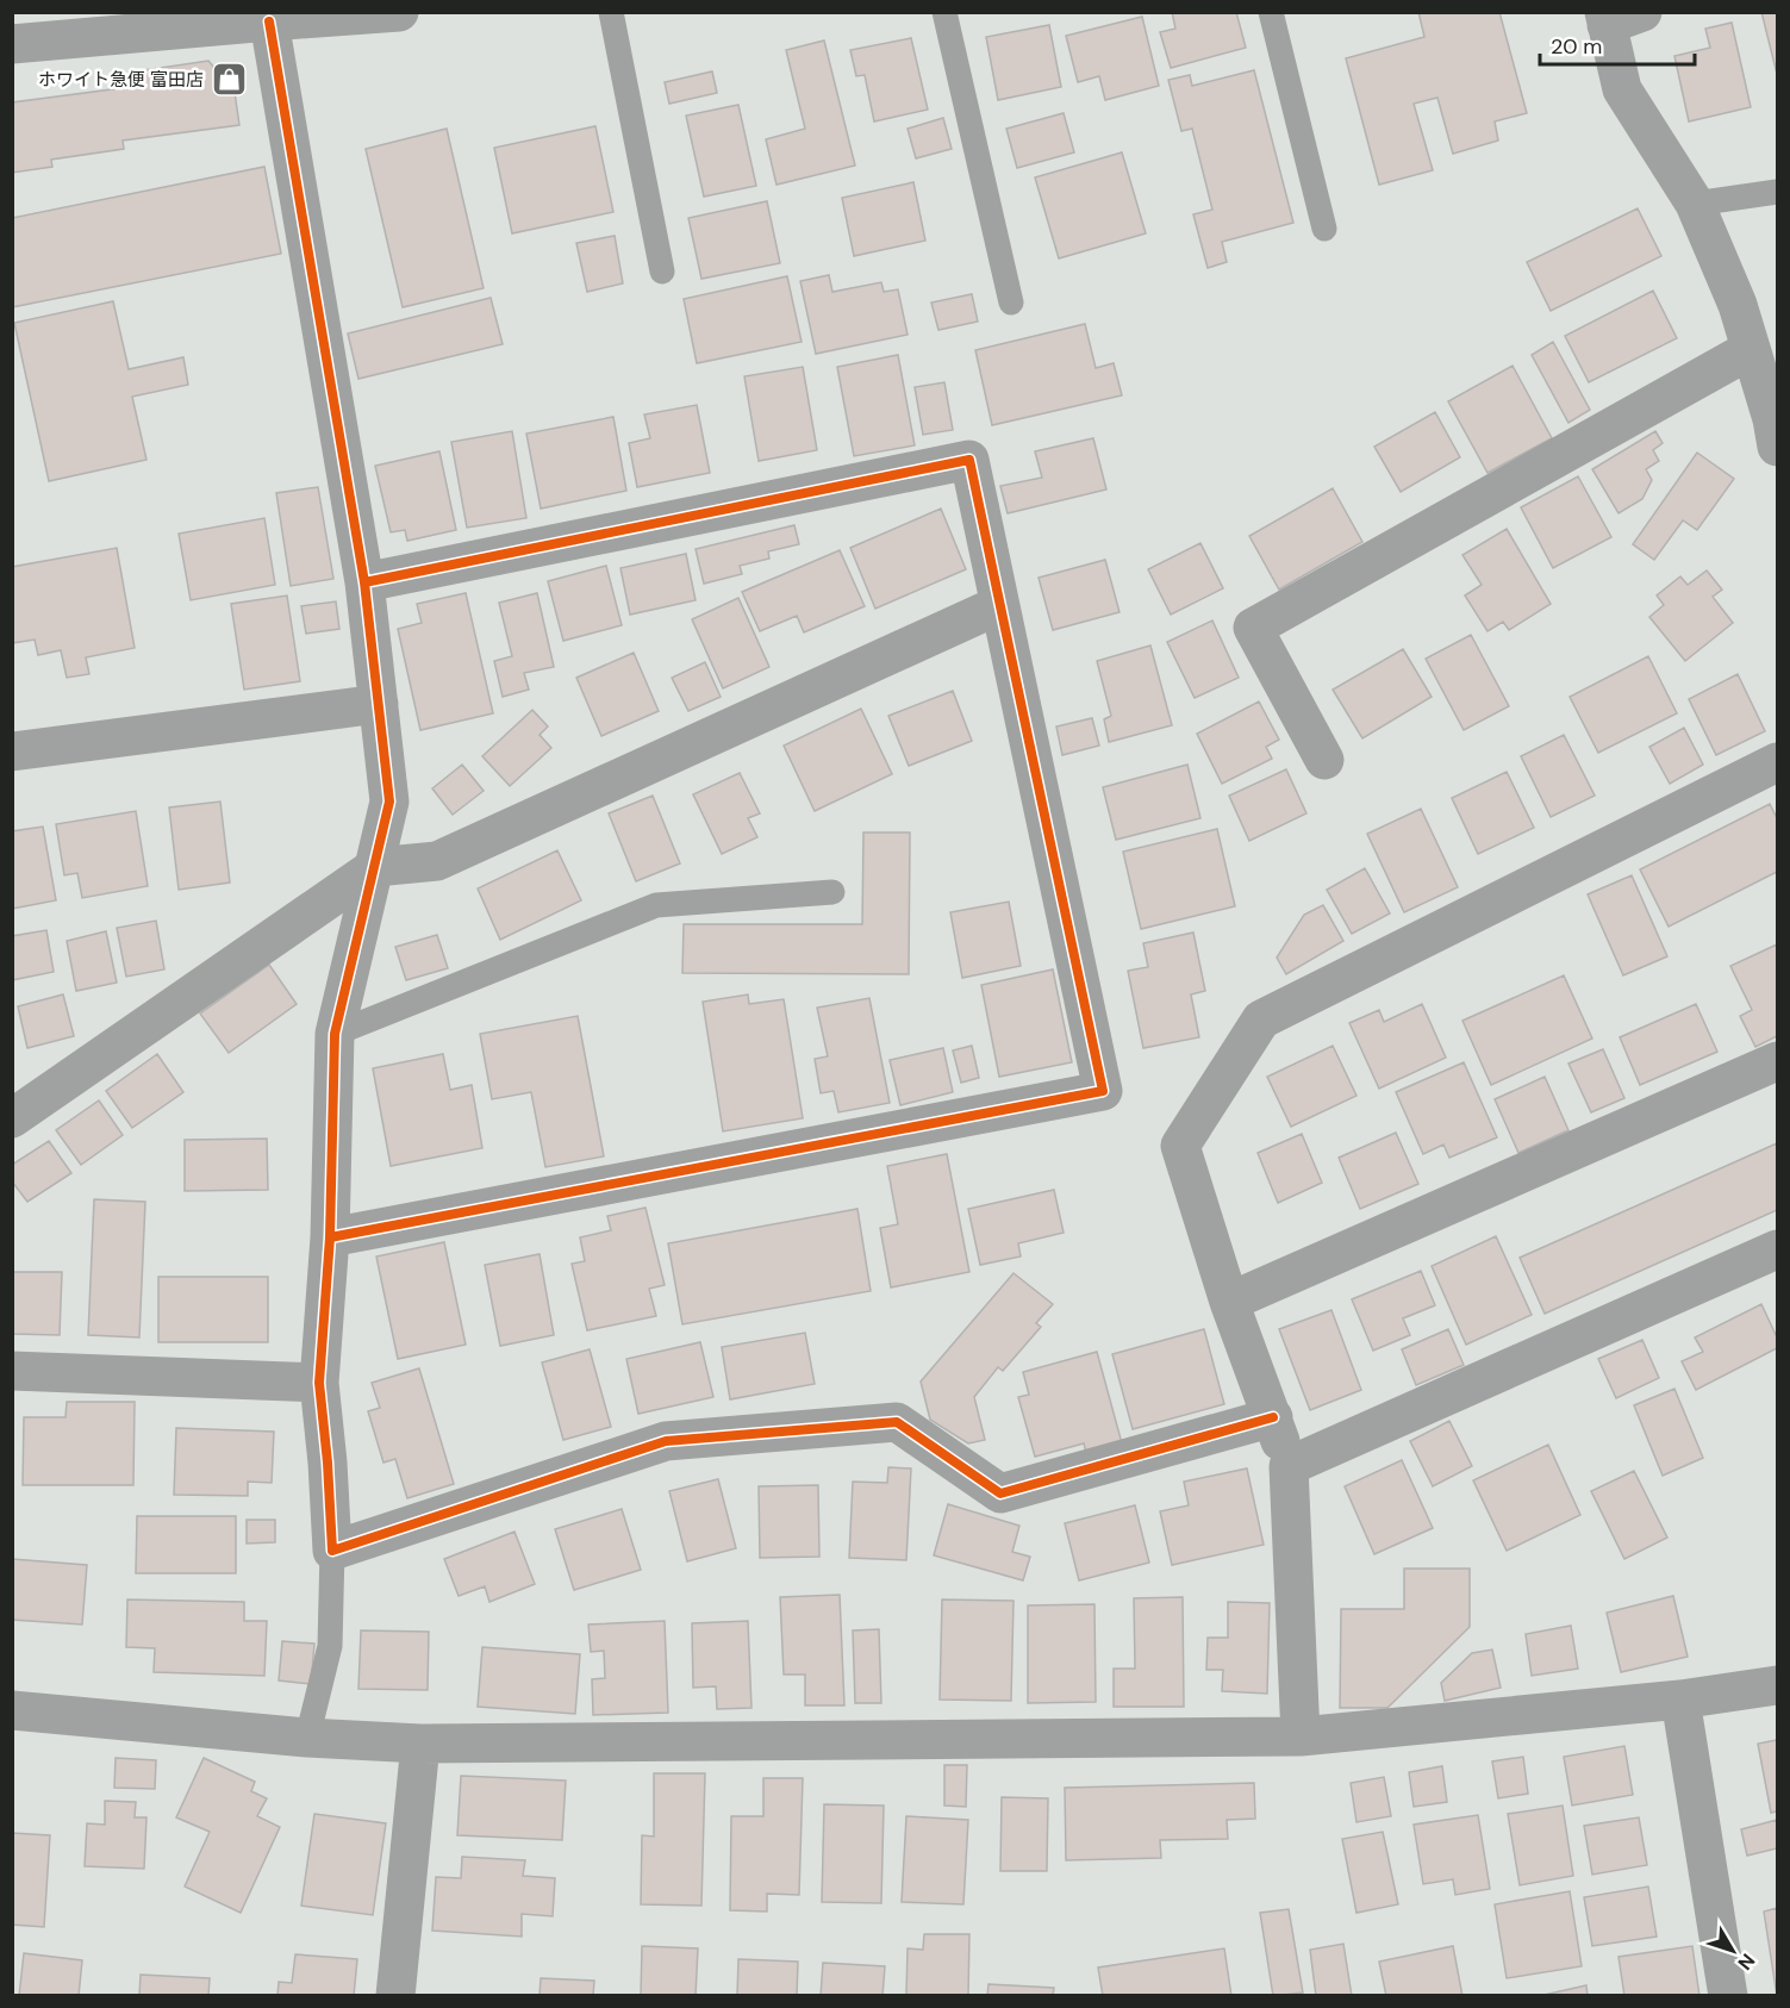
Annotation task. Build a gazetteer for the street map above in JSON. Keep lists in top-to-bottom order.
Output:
{
  "places": {
    "shop": ["ホワイト急便 富田店"]
  },
  "scale_bar": "20 m",
  "north": "bottom right"
}
